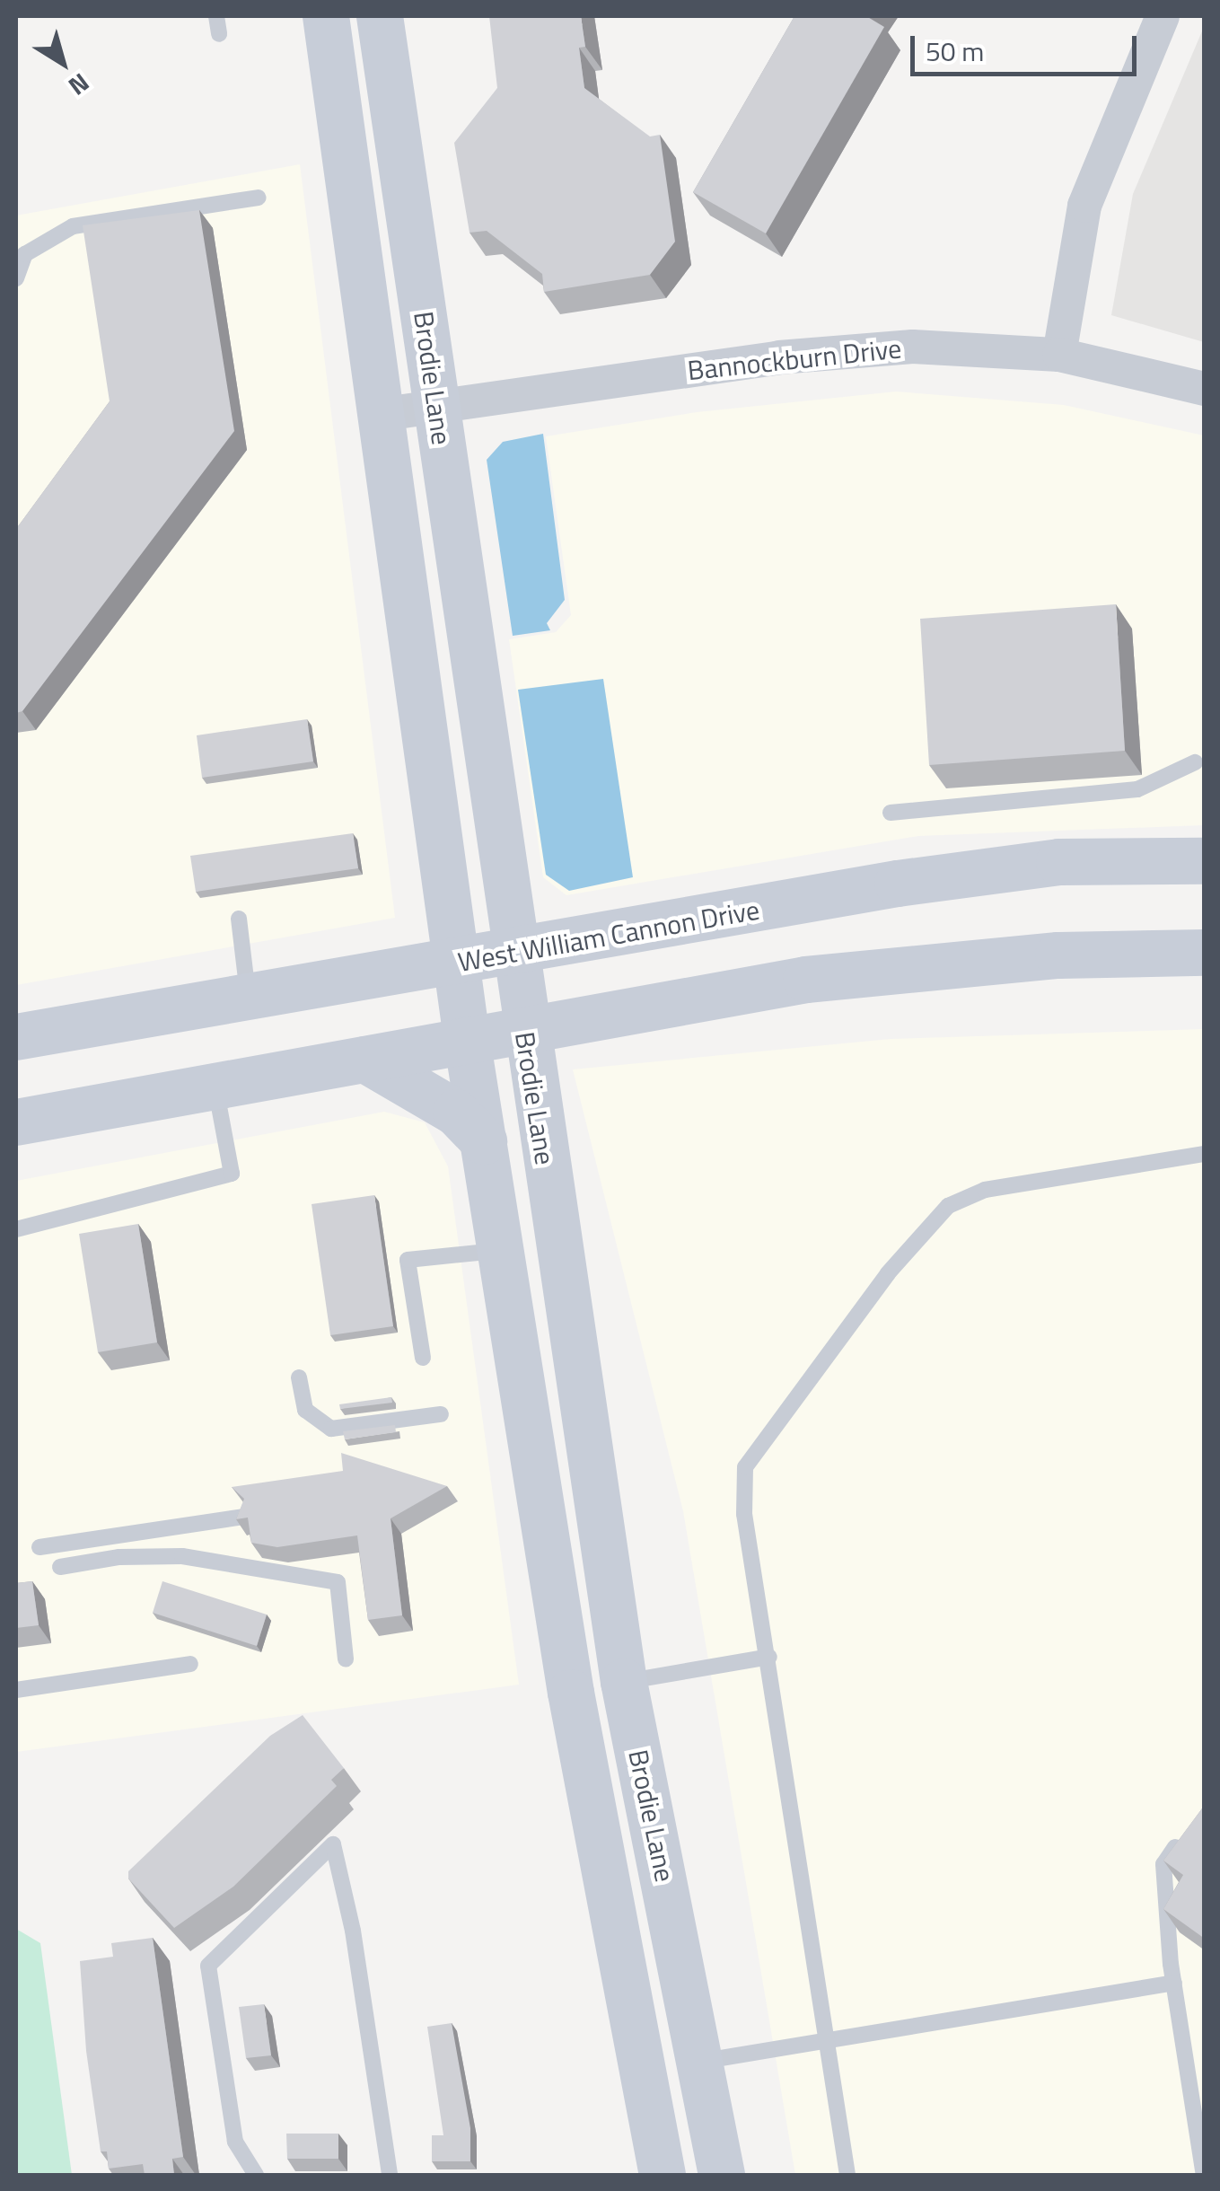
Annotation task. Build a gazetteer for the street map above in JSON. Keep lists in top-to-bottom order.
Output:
{
  "streets": {
    "main road": ["Brodie Lane", "West William Cannon Drive"],
    "street": ["Bannockburn Drive"]
  },
  "crossings": [
    ["Bannockburn Drive", "Brodie Lane"],
    ["Brodie Lane", "West William Cannon Drive"]
  ],
  "scale_bar": "50 m",
  "north": "bottom right"
}
